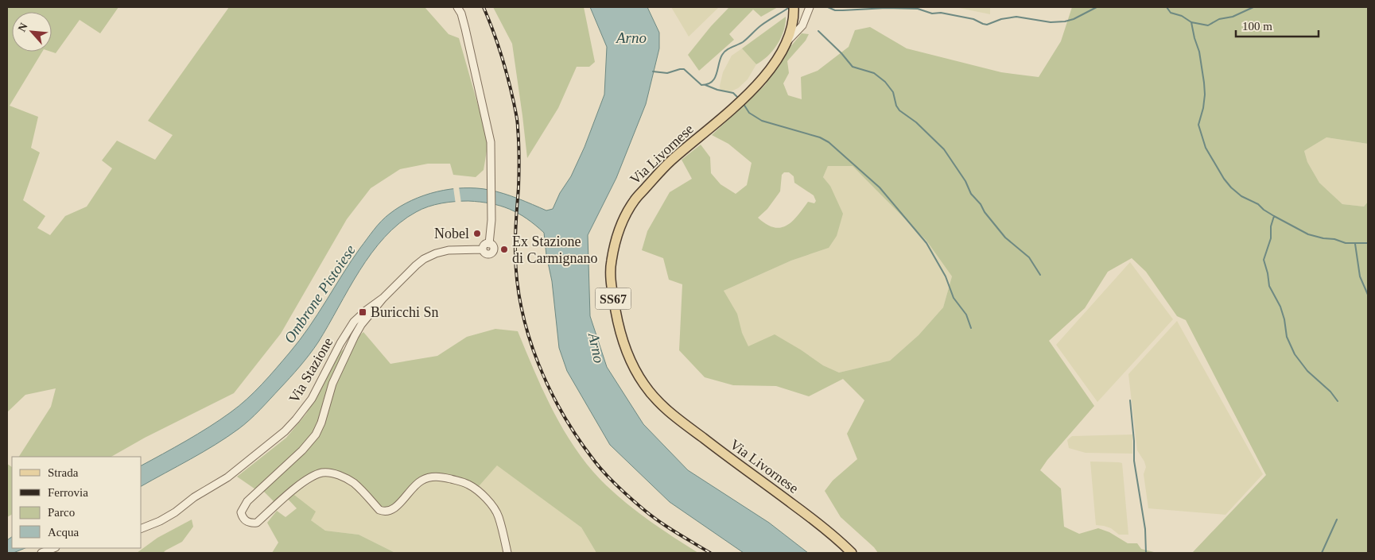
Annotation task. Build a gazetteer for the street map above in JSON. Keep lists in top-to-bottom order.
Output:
{
  "streets": {
    "main road": ["Via Livornese", "SS67"],
    "street": ["Via Stazione"]
  },
  "water": ["Arno", "Ombrone Pistoiese"],
  "places": {
    "other": ["Nobel", "Ex Stazione di Carmignano"],
    "transit": ["Buricchi Sn"]
  },
  "legend": [
    "Strada",
    "Ferrovia",
    "Parco",
    "Acqua"
  ],
  "scale_bar": "100 m",
  "north": "top left"
}
